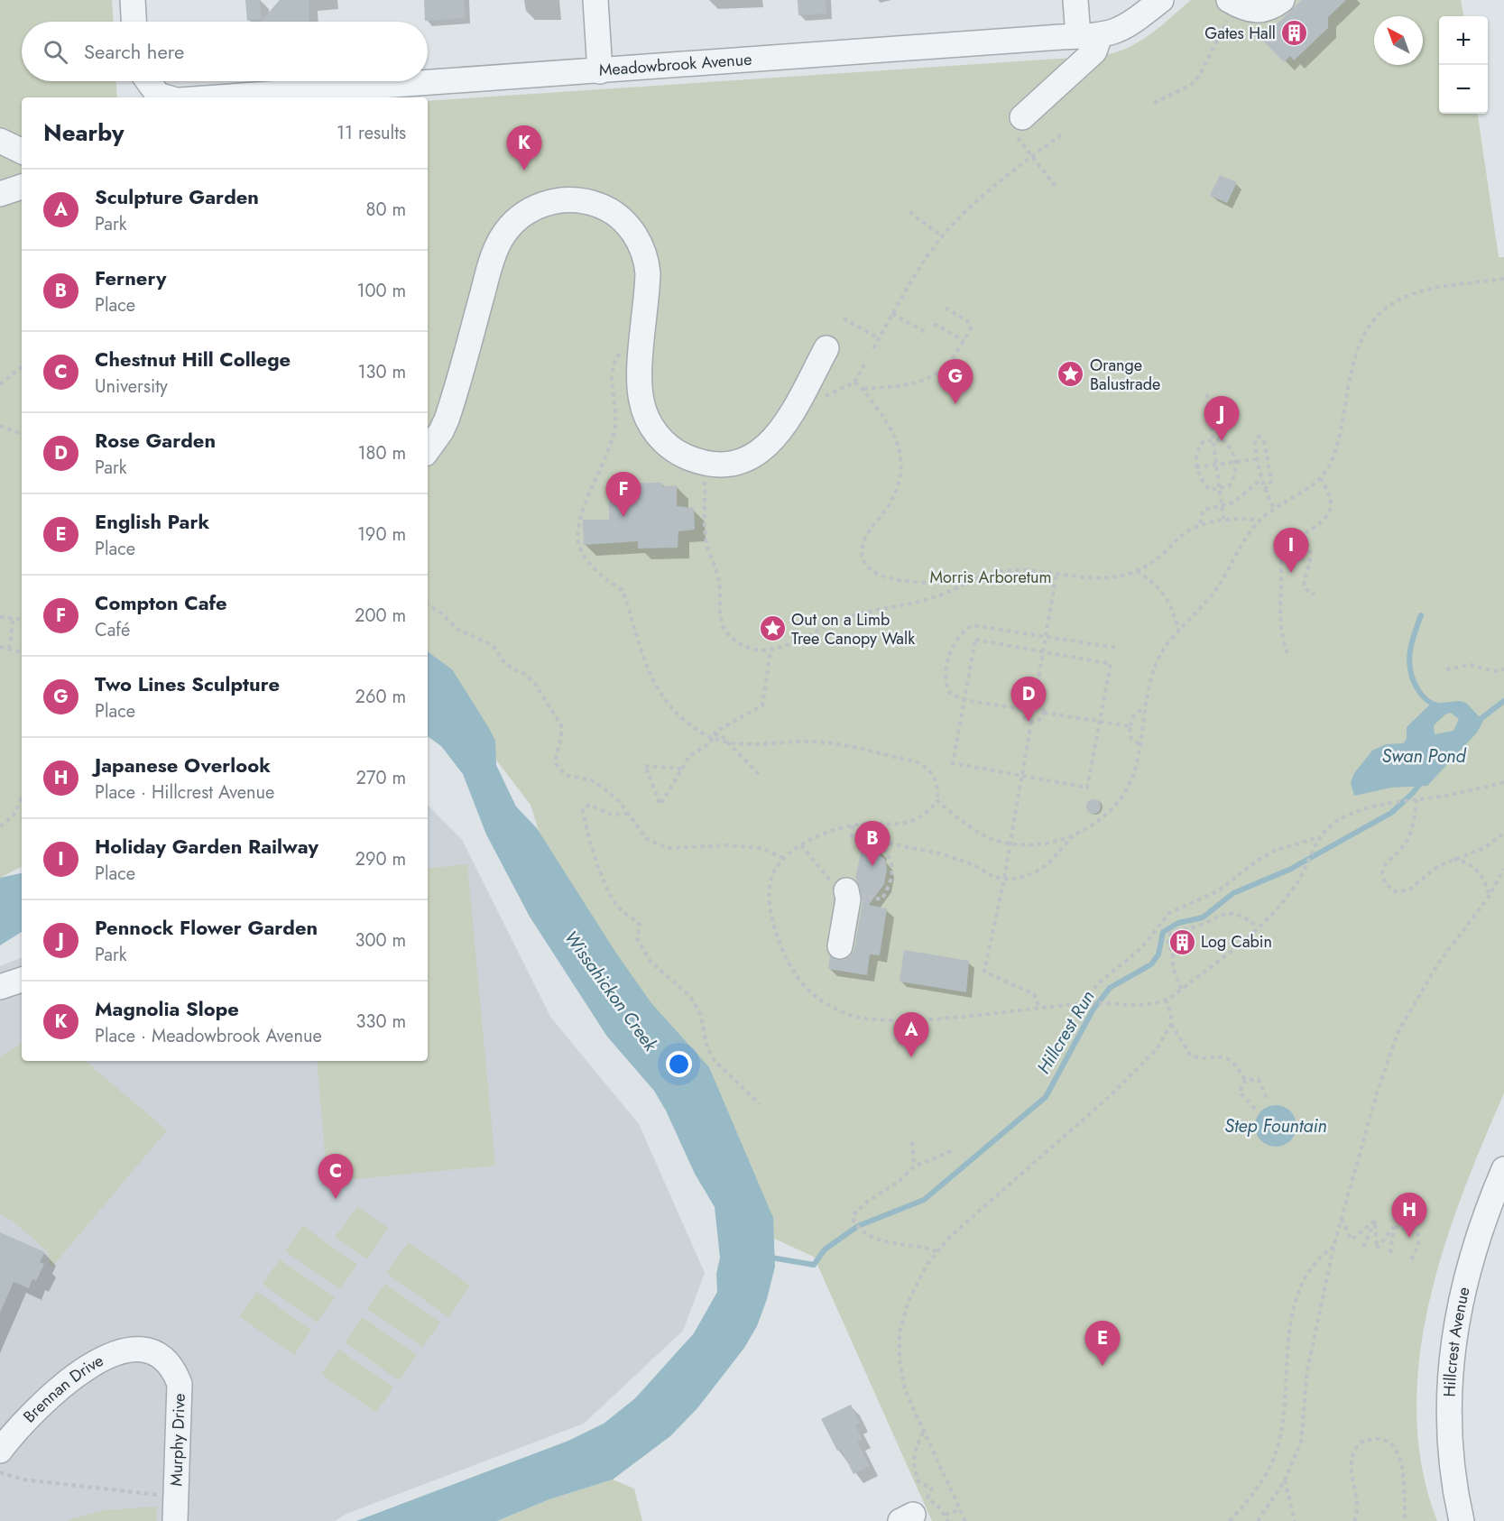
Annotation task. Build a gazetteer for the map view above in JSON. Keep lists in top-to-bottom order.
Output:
{
  "streets": {
    "street": [
      "Meadowbrook Avenue",
      "Hillcrest Avenue",
      "Brennan Drive",
      "Murphy Drive"
    ]
  },
  "crossings": [
    ["Brennan Drive", "Murphy Drive"]
  ],
  "water": [
    "Swan Pond",
    "Wissahickon Creek",
    "Hillcrest Run",
    "Step Fountain"
  ],
  "parks": ["Morris Arboretum"],
  "places": {
    "building": ["Gates Hall", "Log Cabin"],
    "place": ["Orange Balustrade", "Out on a Limb Tree Canopy Walk"]
  },
  "north": "top left",
  "page": {
    "map_buttons": ["+", "−"],
    "search": "Search here",
    "heading": ["Nearby", "11 results"],
    "pins": [
      "K",
      "G",
      "J",
      "F",
      "I",
      "D",
      "B",
      "A",
      "C",
      "H",
      "E"
    ],
    "list": [
      {
        "mark": "A",
        "name": "Sculpture Garden",
        "note": "Park",
        "value": "80 m"
      },
      {
        "mark": "B",
        "name": "Fernery",
        "note": "Place",
        "value": "100 m"
      },
      {
        "mark": "C",
        "name": "Chestnut Hill College",
        "note": "University",
        "value": "130 m"
      },
      {
        "mark": "D",
        "name": "Rose Garden",
        "note": "Park",
        "value": "180 m"
      },
      {
        "mark": "E",
        "name": "English Park",
        "note": "Place",
        "value": "190 m"
      },
      {
        "mark": "F",
        "name": "Compton Cafe",
        "note": "Café",
        "value": "200 m"
      },
      {
        "mark": "G",
        "name": "Two Lines Sculpture",
        "note": "Place",
        "value": "260 m"
      },
      {
        "mark": "H",
        "name": "Japanese Overlook",
        "note": "Place · Hillcrest Avenue",
        "value": "270 m"
      },
      {
        "mark": "I",
        "name": "Holiday Garden Railway",
        "note": "Place",
        "value": "290 m"
      },
      {
        "mark": "J",
        "name": "Pennock Flower Garden",
        "note": "Park",
        "value": "300 m"
      },
      {
        "mark": "K",
        "name": "Magnolia Slope",
        "note": "Place · Meadowbrook Avenue",
        "value": "330 m"
      }
    ]
  }
}
